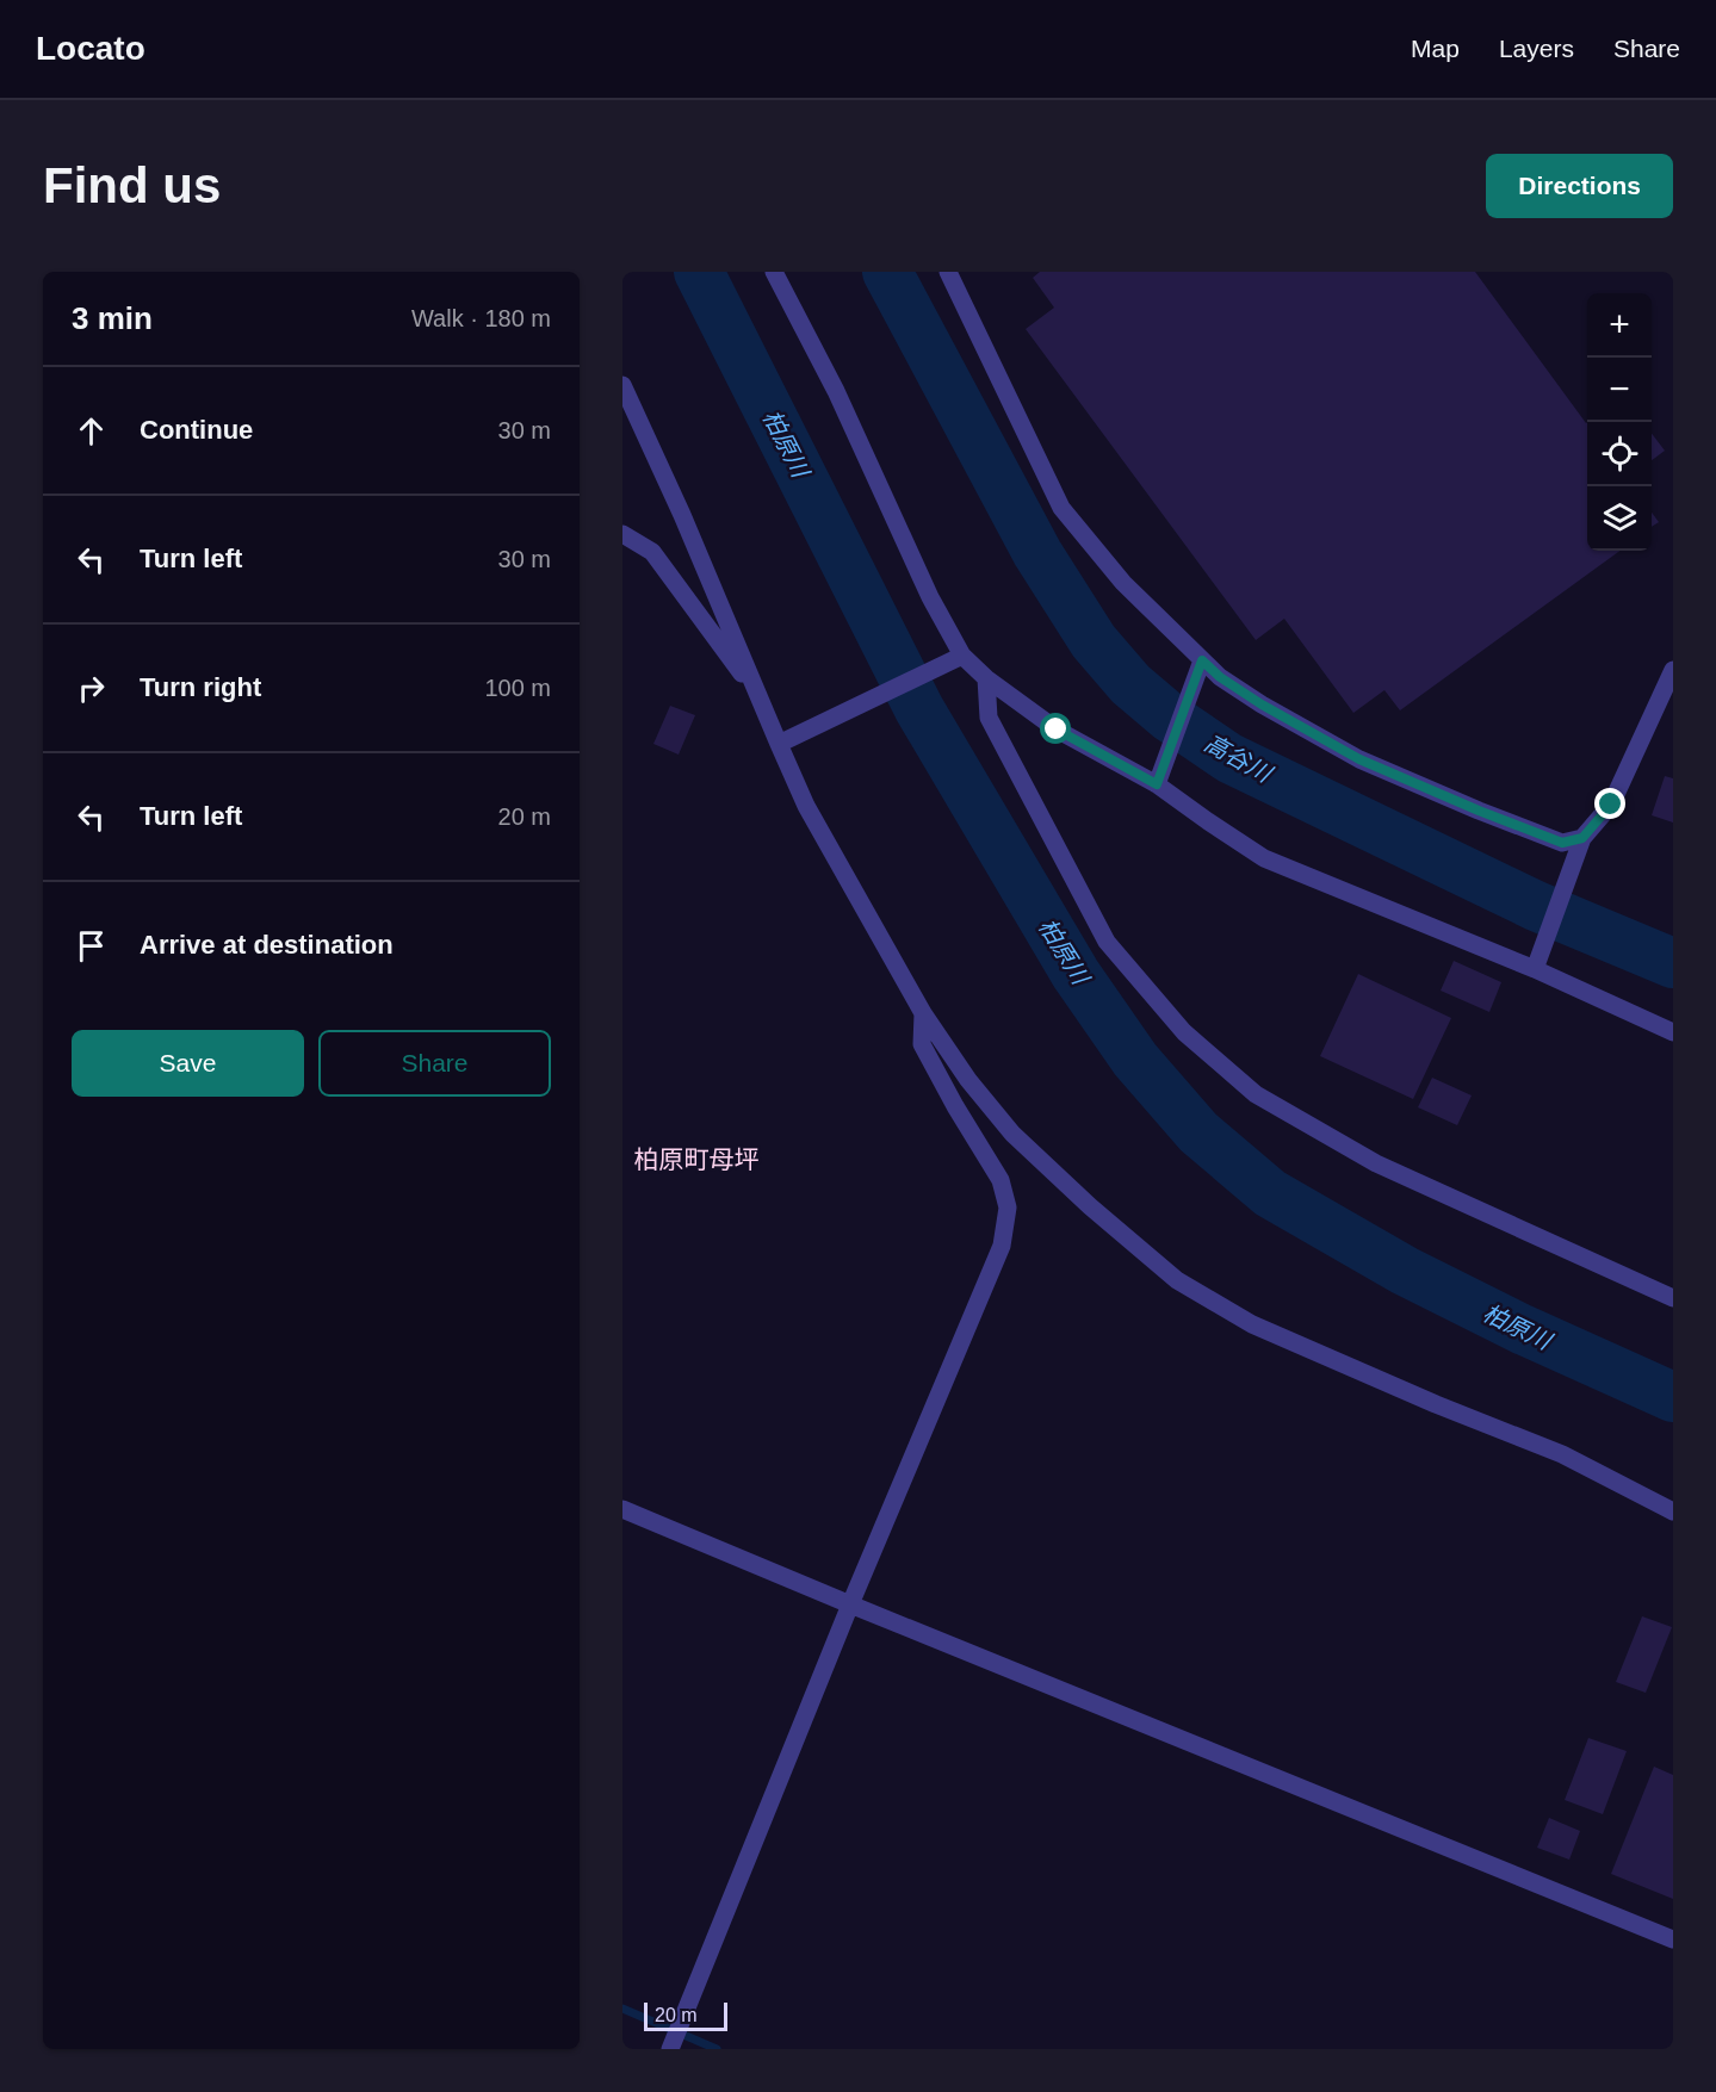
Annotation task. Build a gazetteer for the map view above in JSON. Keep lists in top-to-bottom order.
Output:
{
  "districts": ["柏原町母坪"],
  "water": ["柏原川", "高谷川"],
  "scale_bar": "20 m",
  "page": {
    "header": "Locato",
    "nav": ["Map", "Layers", "Share"],
    "buttons": [
      "Directions",
      ["Save", "Share"]
    ],
    "title": "Find us",
    "heading": ["3 min", "Walk · 180 m"],
    "map_buttons": ["+", "−"],
    "list": [
      ["Continue", "30 m"],
      ["Turn left", "30 m"],
      ["Turn right", "100 m"],
      ["Turn left", "20 m"],
      "Arrive at destination"
    ],
    "scale": "20 m"
  }
}
